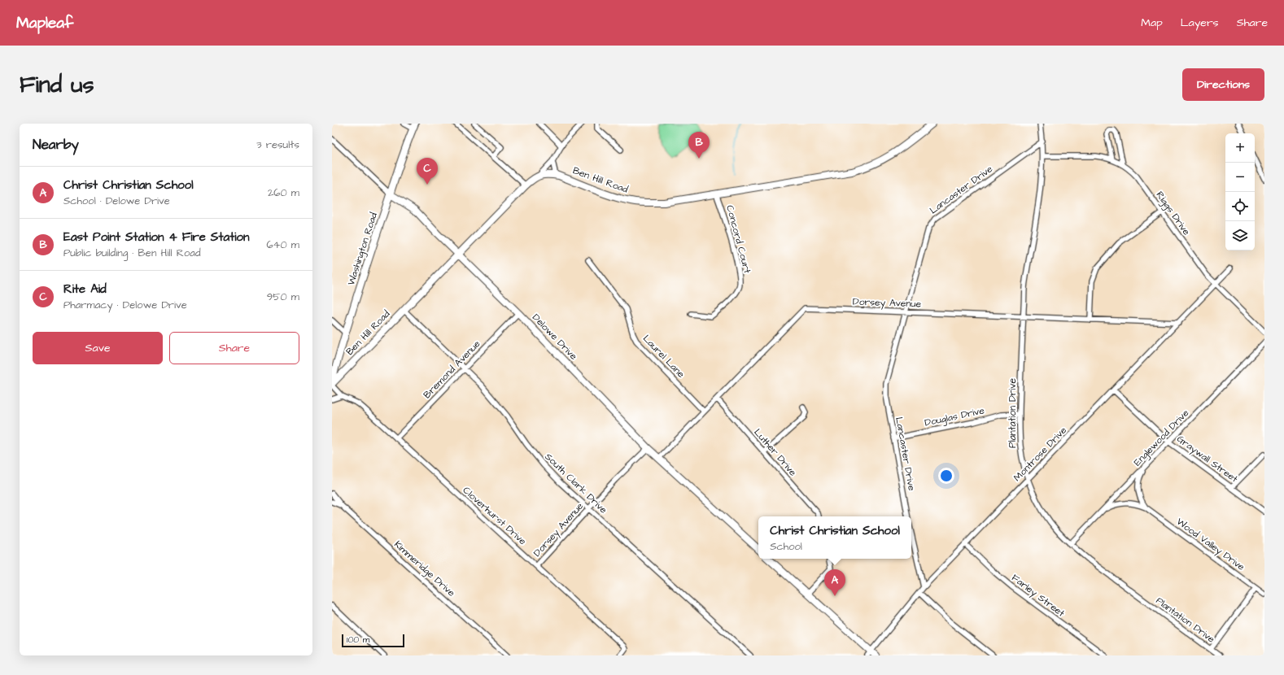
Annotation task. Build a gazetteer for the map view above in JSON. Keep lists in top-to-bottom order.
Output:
{
  "streets": {
    "street": [
      "Ben Hill Road",
      "Lancaster Drive",
      "Riggs Drive",
      "Concord Court",
      "Washington Road",
      "Dorsey Avenue",
      "Delowe Drive",
      "Laurel Lane",
      "Bremond Avenue",
      "Plantation Drive",
      "Douglas Drive",
      "Englewood Drive",
      "Luther Drive",
      "Montrose Drive",
      "Graywall Street",
      "South Clark Drive",
      "Cloverhurst Drive",
      "Wood Valley Drive",
      "Kimmeridge Drive",
      "Farley Street"
    ]
  },
  "crossings": [
    ["Ben Hill Road", "Concord Court"],
    ["Ben Hill Road", "Delowe Drive"],
    ["Ben Hill Road", "South Clark Drive"],
    ["Ben Hill Road", "Cloverhurst Drive"],
    ["Lancaster Drive", "Dorsey Avenue"],
    ["Lancaster Drive", "Plantation Drive"],
    ["Lancaster Drive", "Douglas Drive"],
    ["Riggs Drive", "Plantation Drive"],
    ["Riggs Drive", "Montrose Drive"],
    ["Washington Road", "Delowe Drive"],
    ["Dorsey Avenue", "Delowe Drive"],
    ["Dorsey Avenue", "Laurel Lane"],
    ["Dorsey Avenue", "Plantation Drive"],
    ["Dorsey Avenue", "Luther Drive"],
    ["Dorsey Avenue", "Montrose Drive"],
    ["Dorsey Avenue", "South Clark Drive"],
    ["Dorsey Avenue", "Cloverhurst Drive"],
    ["Delowe Drive", "Bremond Avenue"],
    ["Bremond Avenue", "South Clark Drive"],
    ["Bremond Avenue", "Cloverhurst Drive"],
    ["Plantation Drive", "Douglas Drive"],
    ["Plantation Drive", "Englewood Drive"],
    ["Plantation Drive", "Montrose Drive"],
    ["Englewood Drive", "Graywall Street"],
    ["Englewood Drive", "Wood Valley Drive"],
    ["Montrose Drive", "Graywall Street"],
    ["Montrose Drive", "Farley Street"]
  ],
  "scale_bar": "100 m",
  "page": {
    "header": "Mapleaf",
    "nav": ["Map", "Layers", "Share"],
    "buttons": [
      "Directions",
      ["Save", "Share"]
    ],
    "title": "Find us",
    "heading": ["Nearby", "3 results"],
    "pins": ["B", "C", "A"],
    "map_buttons": ["+", "−"],
    "list": [
      {
        "mark": "A",
        "name": "Christ Christian School",
        "note": "School · Delowe Drive",
        "value": "260 m"
      },
      {
        "mark": "B",
        "name": "East Point Station 4 Fire Station",
        "note": "Public building · Ben Hill Road",
        "value": "640 m"
      },
      {
        "mark": "C",
        "name": "Rite Aid",
        "note": "Pharmacy · Delowe Drive",
        "value": "950 m"
      }
    ],
    "popup": ["Christ Christian School", "School"],
    "scale": "100 m"
  }
}
